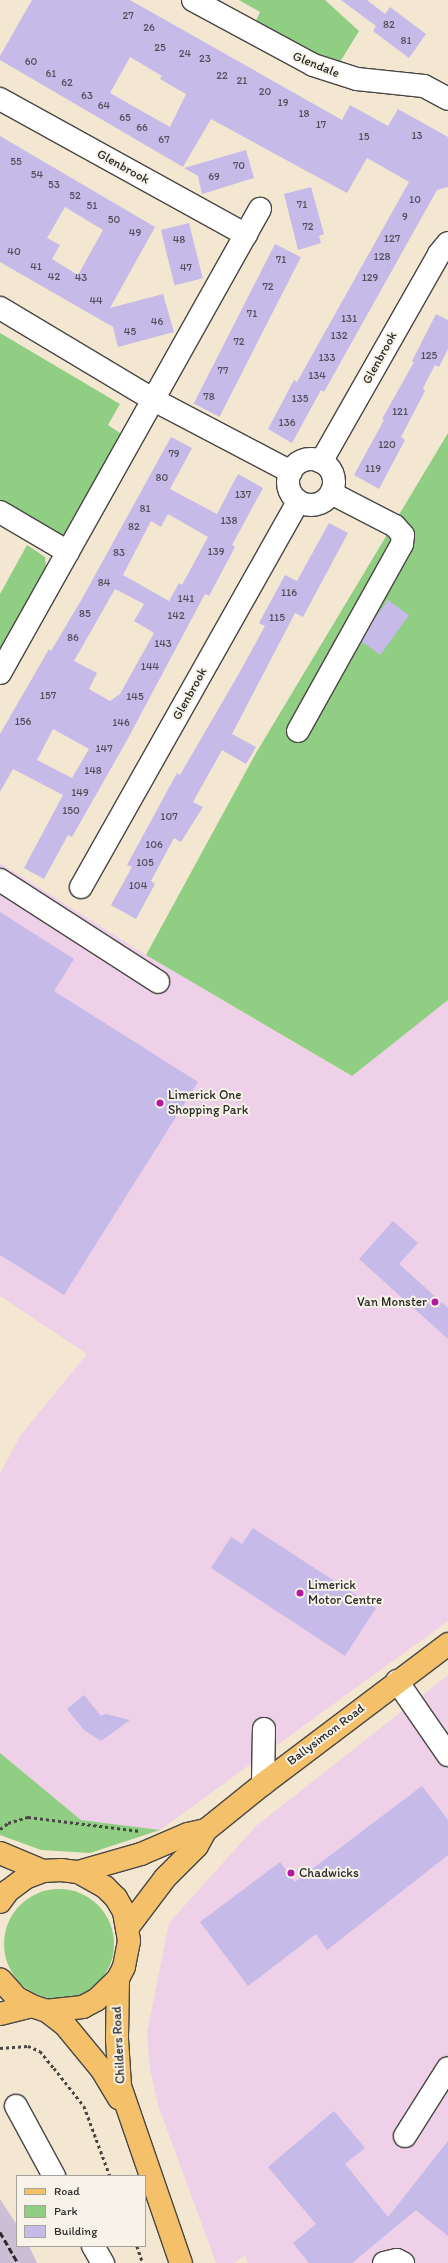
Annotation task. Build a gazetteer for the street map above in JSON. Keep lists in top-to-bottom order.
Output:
{
  "streets": {
    "main road": ["Ballysimon Road", "Childers Road"],
    "street": ["Glendale", "Glenbrook"]
  },
  "places": [
    "Limerick One Shopping Park",
    "Van Monster",
    "Limerick Motor Centre",
    "Chadwicks"
  ],
  "house_numbers": [
    "27",
    "82",
    "26",
    "81",
    "25",
    "24",
    "23",
    "60",
    "61",
    "22",
    "21",
    "62",
    "20",
    "63",
    "19",
    "64",
    "18",
    "65",
    "17",
    "66",
    "13",
    "15",
    "67",
    "55",
    "70",
    "54",
    "69",
    "53",
    "52",
    "10",
    "71",
    "51",
    "9",
    "50",
    "72",
    "49",
    "127",
    "48",
    "40",
    "128",
    "71",
    "41",
    "47",
    "42",
    "43",
    "129",
    "72",
    "44",
    "71",
    "131",
    "46",
    "45",
    "132",
    "72",
    "125",
    "133",
    "77",
    "134",
    "78",
    "135",
    "121",
    "136",
    "120",
    "79",
    "119",
    "80",
    "137",
    "81",
    "138",
    "82",
    "139",
    "83",
    "84",
    "116",
    "141",
    "85",
    "142",
    "115",
    "86",
    "143",
    "144",
    "157",
    "145",
    "156",
    "146",
    "147",
    "148",
    "149",
    "150",
    "107",
    "106",
    "105",
    "104"
  ],
  "legend": ["Road", "Park", "Building"]
}
